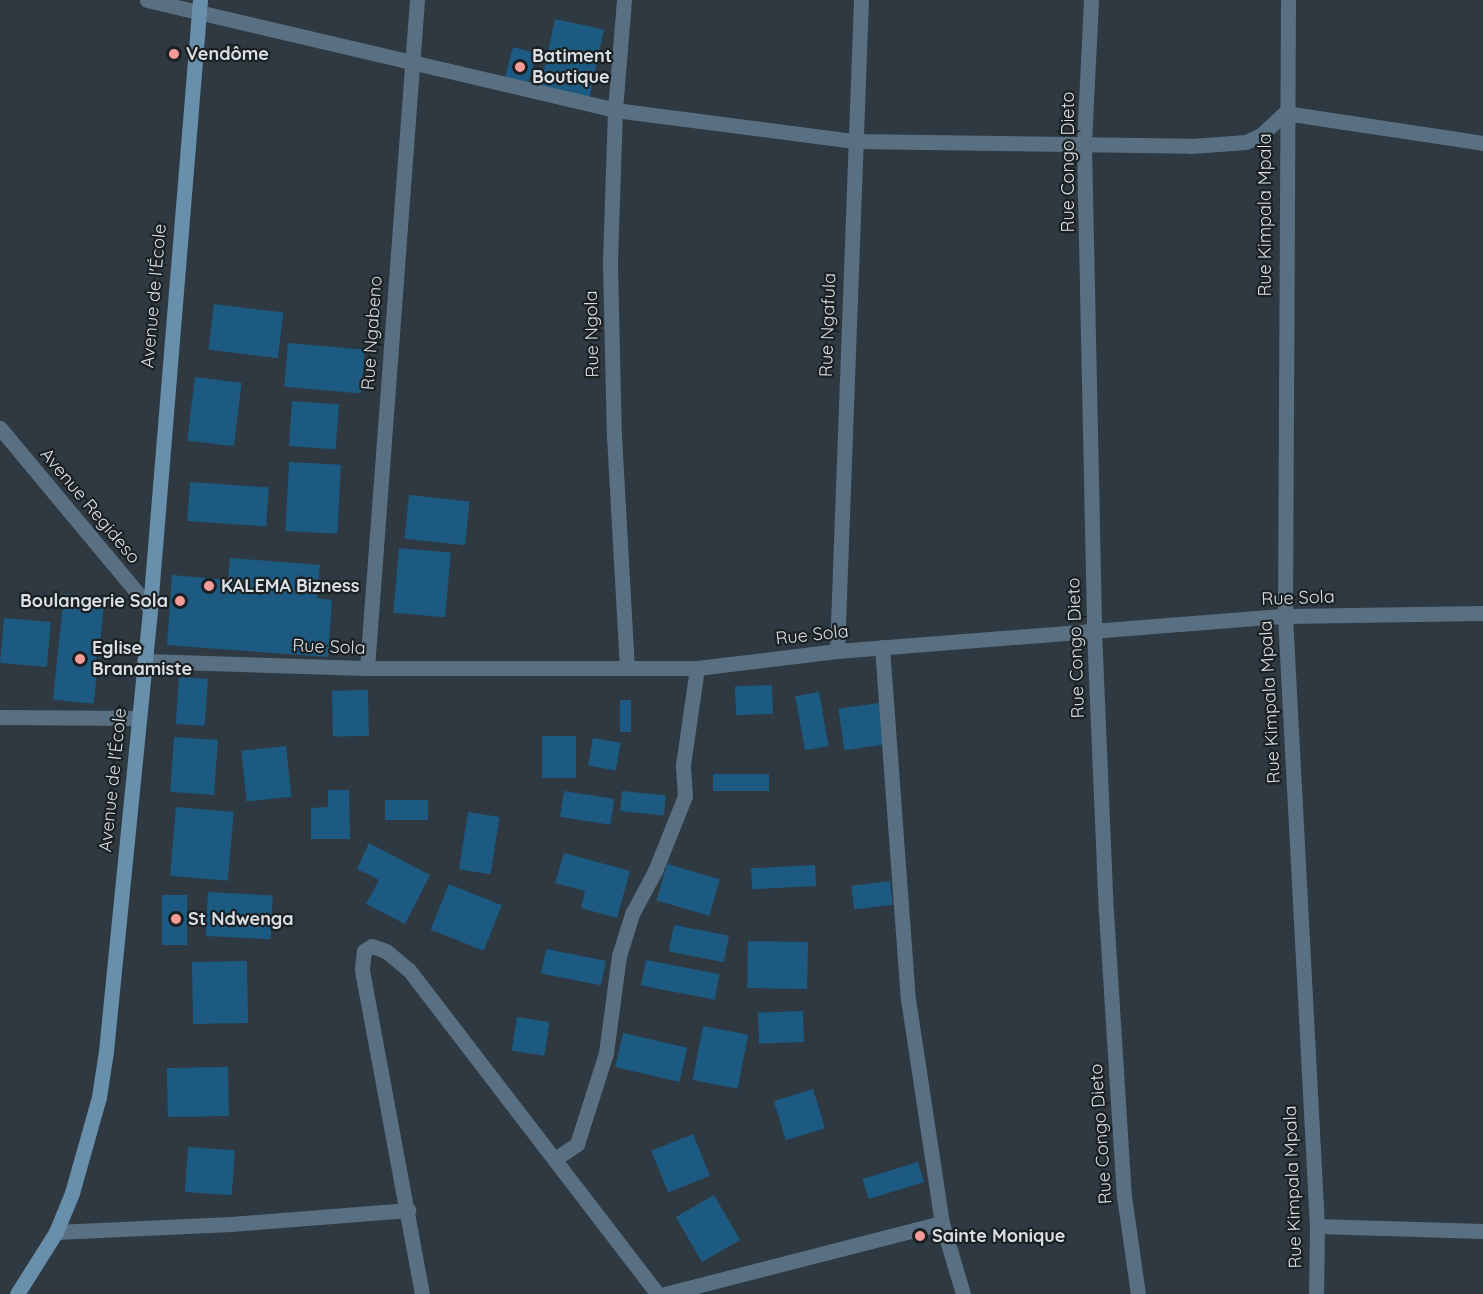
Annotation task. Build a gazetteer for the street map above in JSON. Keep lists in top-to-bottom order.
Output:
{
  "streets": {
    "main road": ["Avenue de l'École"],
    "street": [
      "Rue Congo Dieto",
      "Rue Kimpala Mpala",
      "Rue Ngafula",
      "Rue Ngabeno",
      "Rue Ngola",
      "Avenue Regideso",
      "Rue Sola"
    ]
  },
  "crossings": [
    ["Rue Congo Dieto", "Rue Sola"],
    ["Rue Kimpala Mpala", "Rue Sola"],
    ["Avenue de l'École", "Avenue Regideso"],
    ["Avenue de l'École", "Rue Sola"],
    ["Rue Ngafula", "Rue Sola"],
    ["Rue Ngabeno", "Rue Sola"],
    ["Rue Ngola", "Rue Sola"]
  ],
  "places": [
    "Vendôme",
    "Batiment Boutique",
    "KALEMA Bizness",
    "Boulangerie Sola",
    "Eglise Branamiste",
    "St Ndwenga",
    "Sainte Monique"
  ]
}
